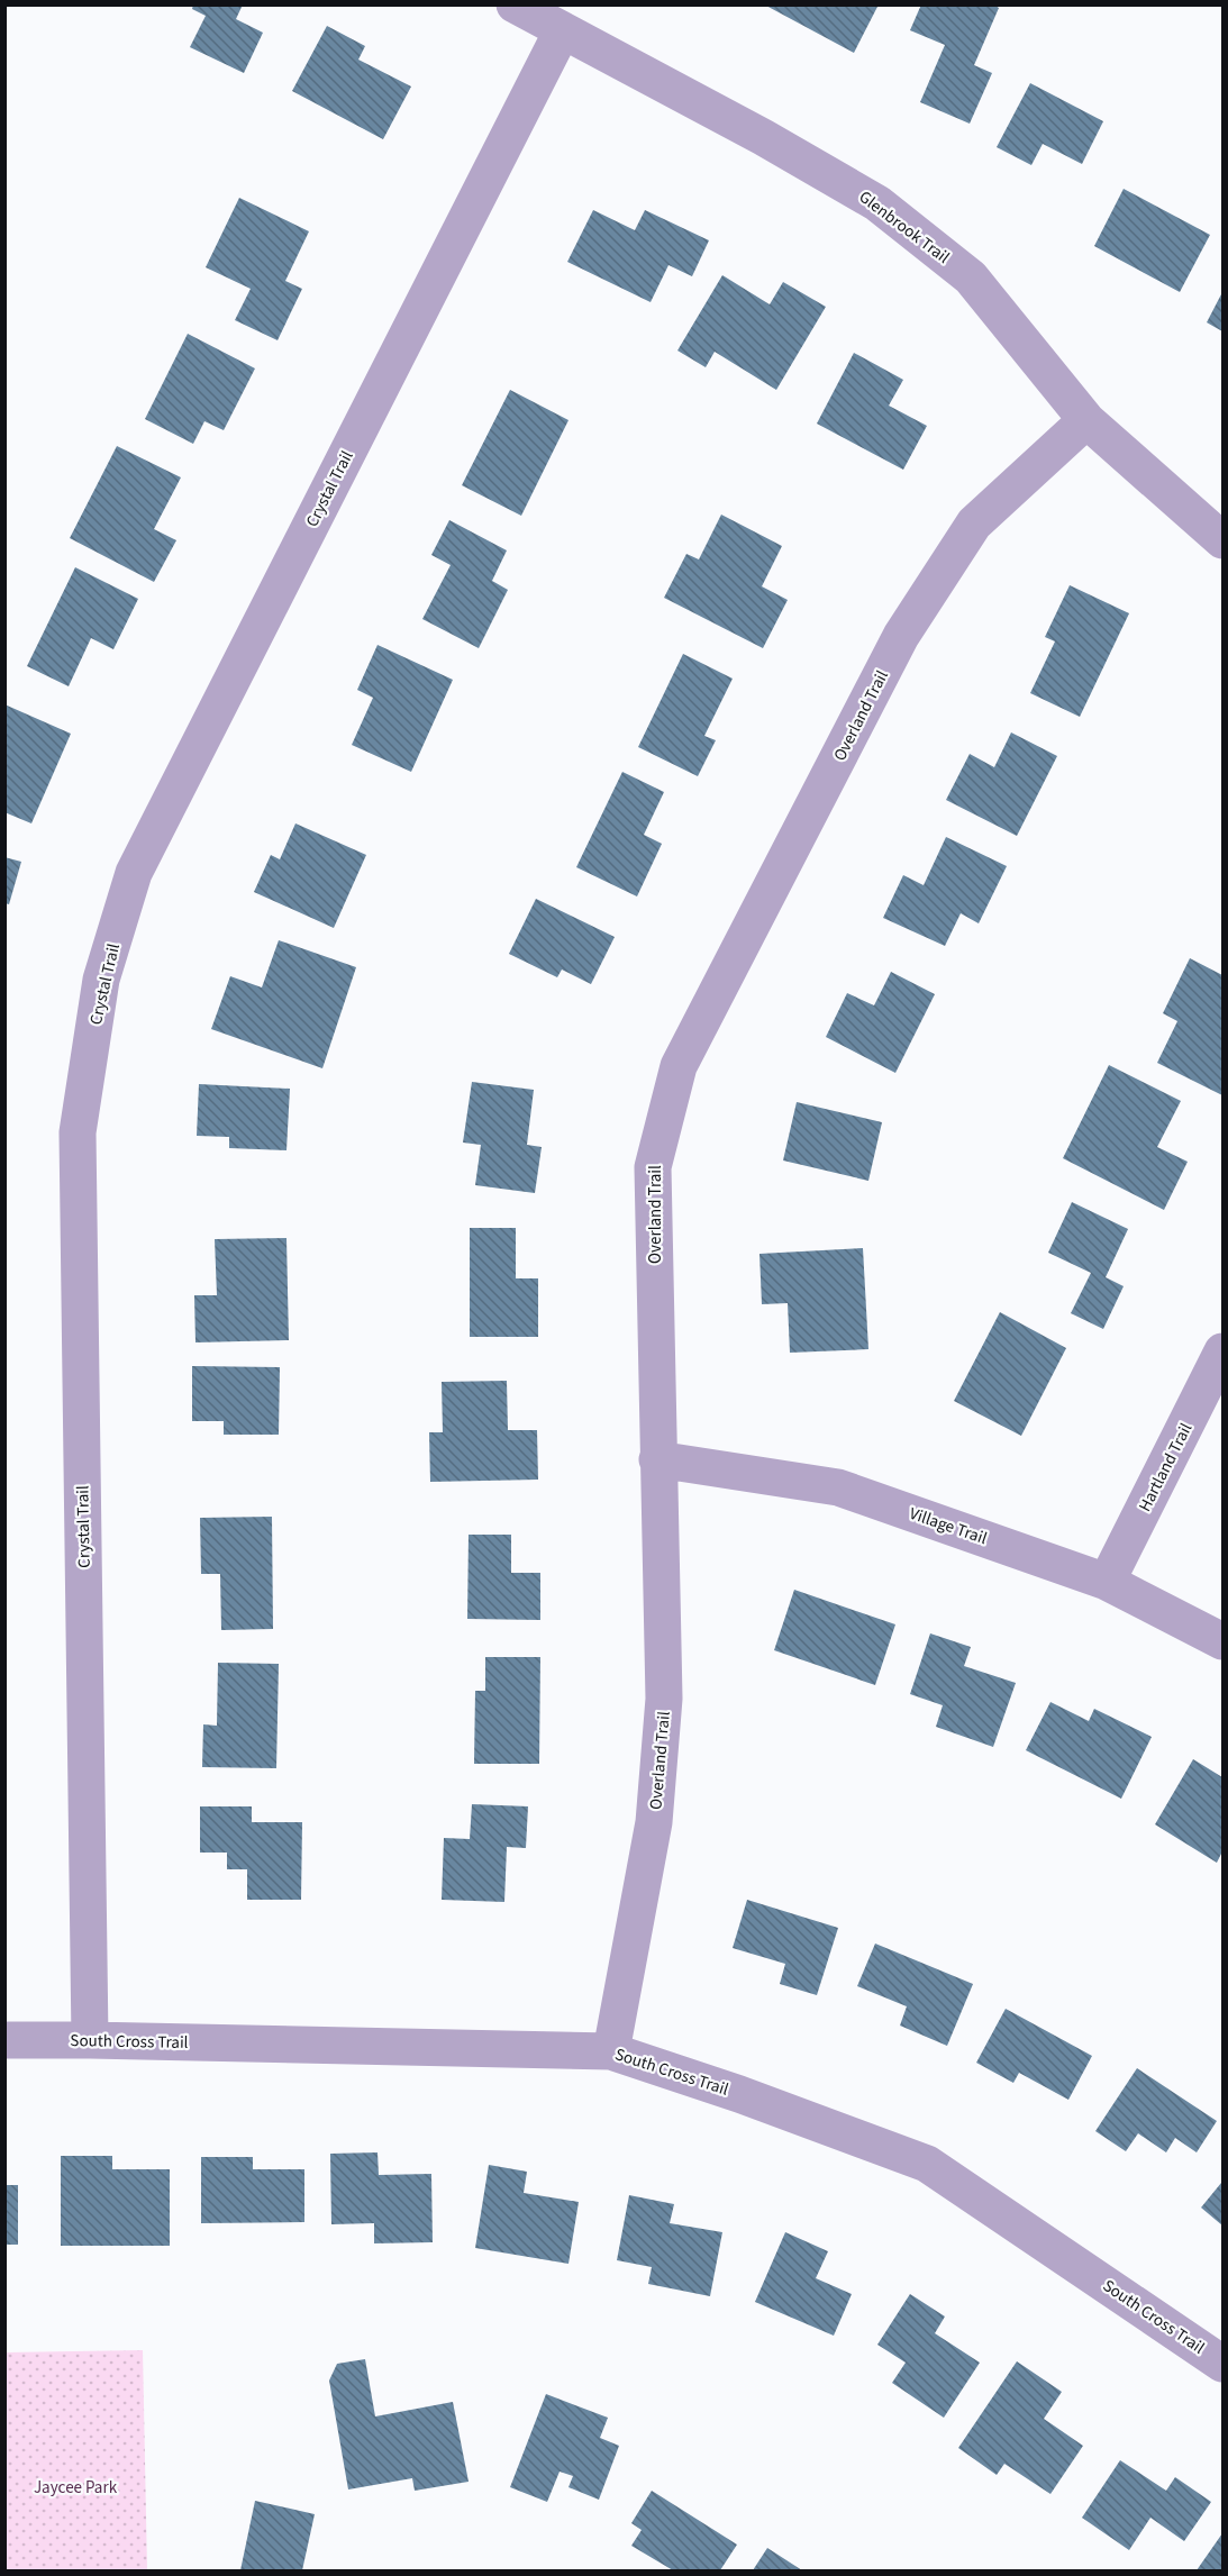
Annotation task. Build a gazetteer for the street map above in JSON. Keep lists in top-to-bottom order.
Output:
{
  "streets": {
    "street": [
      "Glenbrook Trail",
      "Crystal Trail",
      "Overland Trail",
      "Hartland Trail",
      "Village Trail",
      "South Cross Trail"
    ]
  },
  "crossings": [
    ["Glenbrook Trail", "Crystal Trail"],
    ["Glenbrook Trail", "Overland Trail"],
    ["Crystal Trail", "South Cross Trail"],
    ["Overland Trail", "Village Trail"],
    ["Overland Trail", "South Cross Trail"],
    ["Hartland Trail", "Village Trail"]
  ],
  "parks": ["Jaycee Park"]
}
